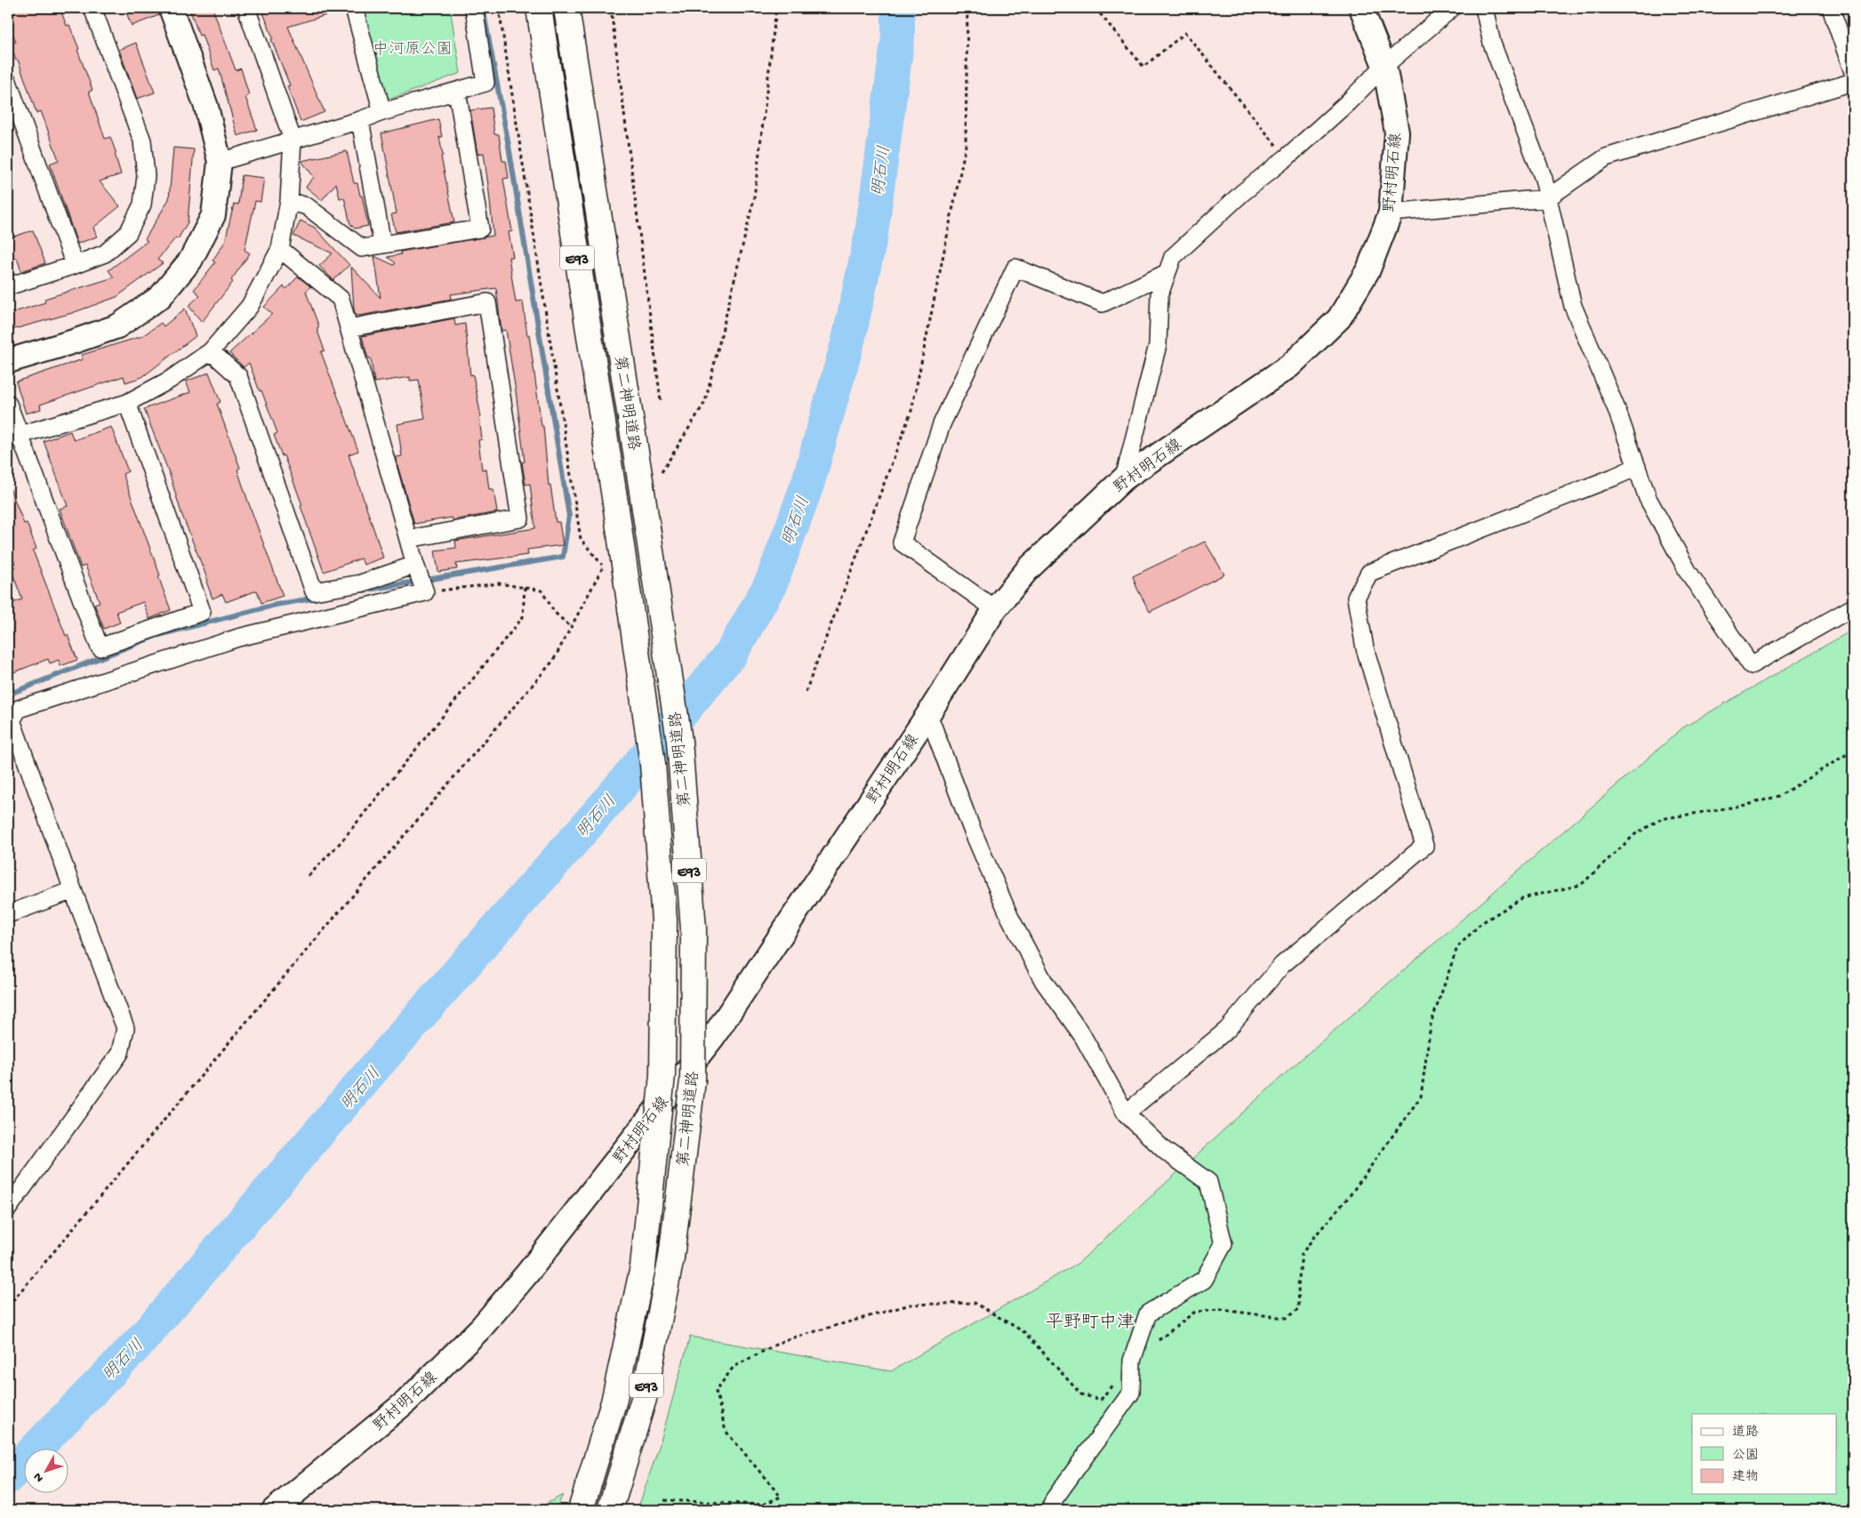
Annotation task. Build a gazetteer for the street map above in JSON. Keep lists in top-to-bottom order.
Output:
{
  "streets": {
    "highway": ["E93", "第二神明道路"],
    "main road": ["野村明石線"]
  },
  "districts": ["平野町中津"],
  "water": ["明石川"],
  "parks": ["中河原公園"],
  "legend": ["道路", "公園", "建物"],
  "north": "bottom left"
}
